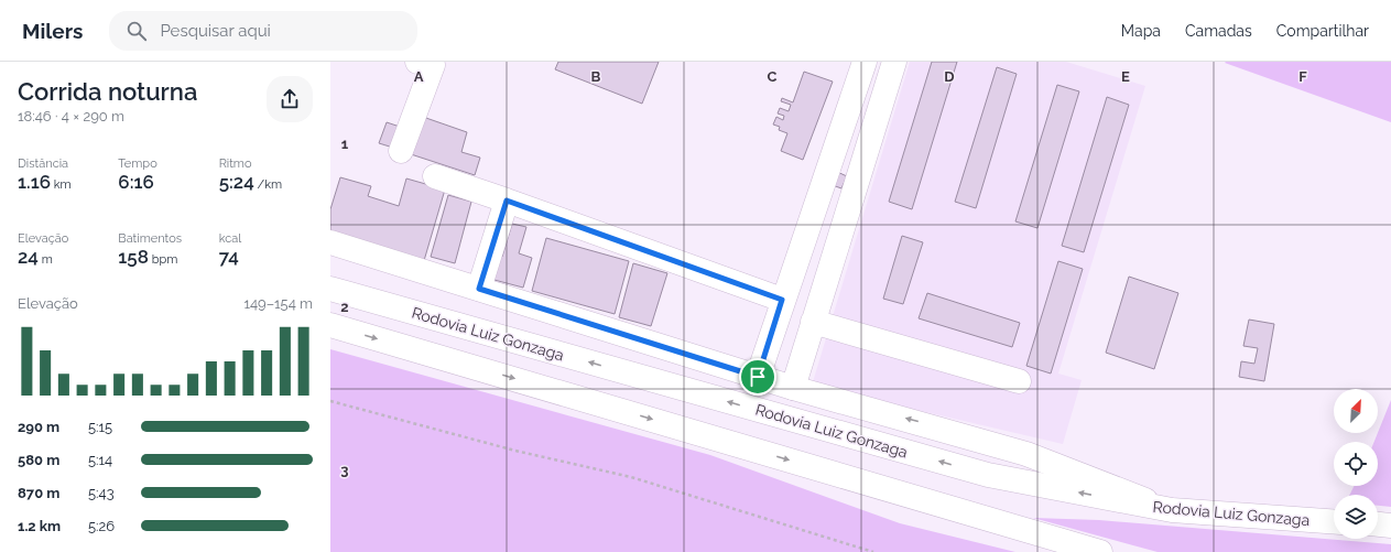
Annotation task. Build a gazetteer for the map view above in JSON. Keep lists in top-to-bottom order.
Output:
{
  "streets": {
    "main road": ["Rodovia Luiz Gonzaga"]
  },
  "north": "top right",
  "page": {
    "header": "Milers",
    "search": "Pesquisar aqui",
    "nav": ["Mapa", "Camadas", "Compartilhar"],
    "heading": ["Corrida noturna", "18:46 · 4 × 290 m"],
    "stats": [
      ["Distância", "1.16 km"],
      ["Tempo", "6:16"],
      ["Ritmo", "5:24 /km"],
      ["Elevação", "24 m"],
      ["Batimentos", "158 bpm"],
      ["kcal", "74"]
    ],
    "chart": ["Elevação", "149–154 m"],
    "list": [
      {
        "name": "290 m",
        "note": "5:15"
      },
      {
        "name": "580 m",
        "note": "5:14"
      },
      {
        "name": "870 m",
        "note": "5:43"
      },
      {
        "name": "1.2 km",
        "note": "5:26"
      }
    ]
  },
  "grid": {
    "columns": [
      "A",
      "B",
      "C",
      "D",
      "E",
      "F"
    ],
    "rows": ["1", "2", "3"]
  }
}
